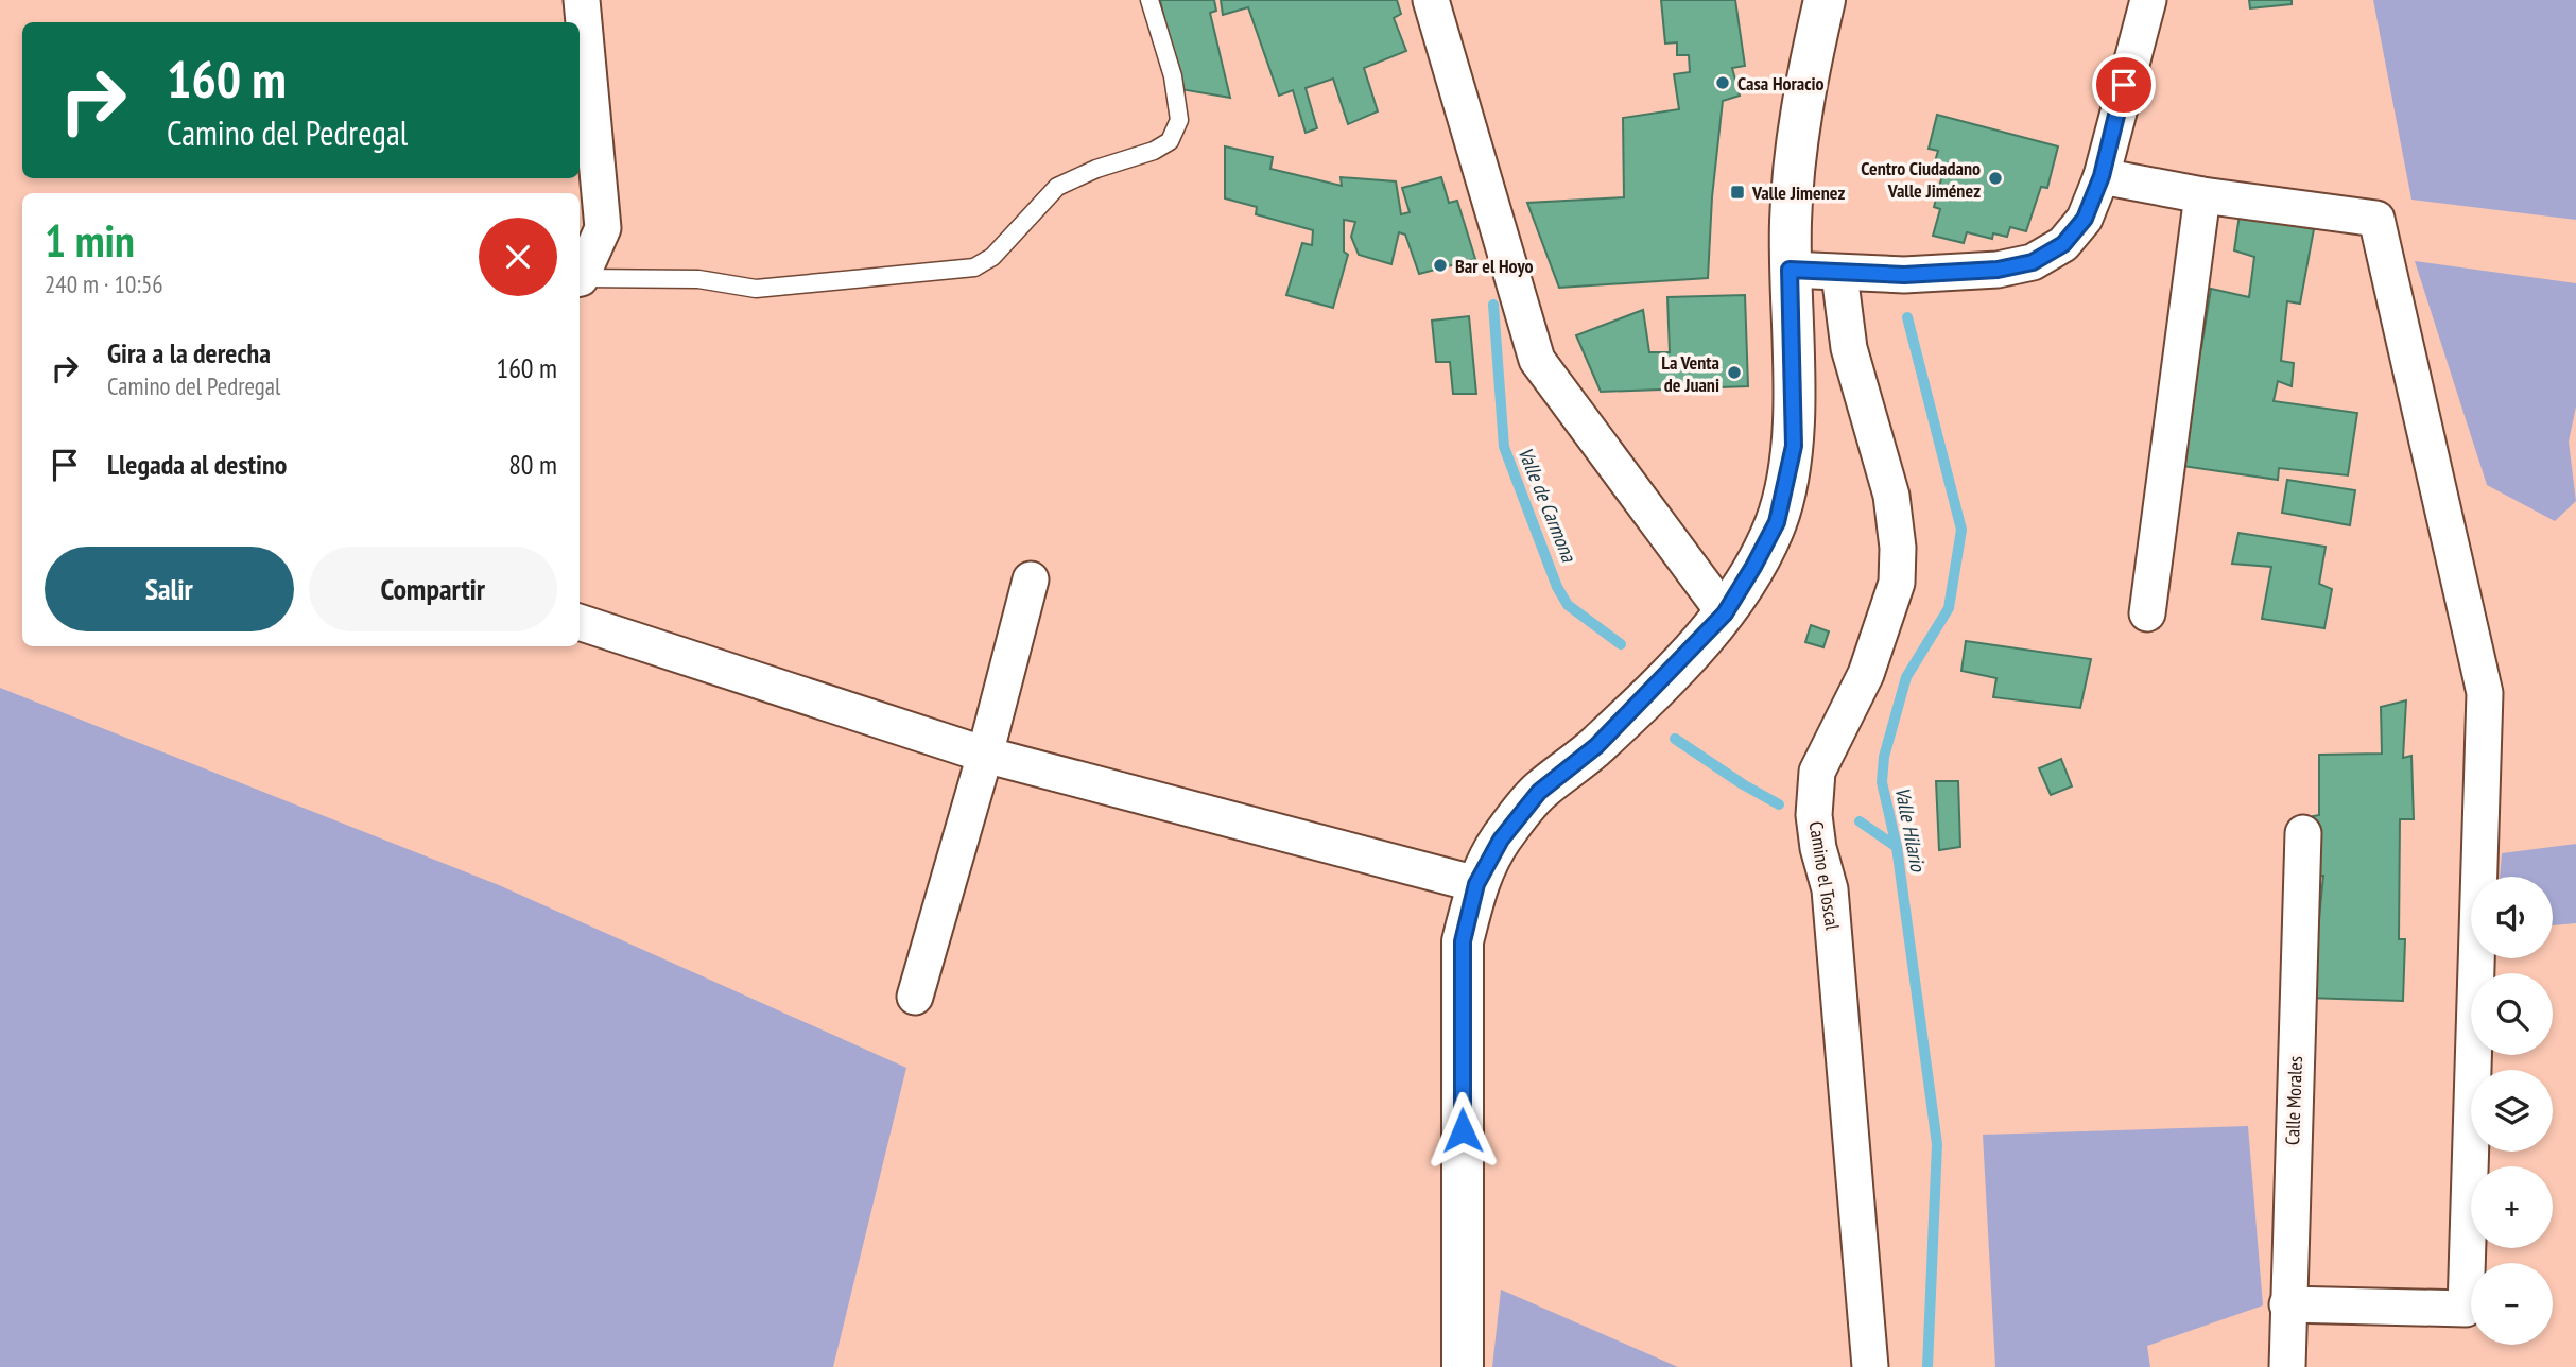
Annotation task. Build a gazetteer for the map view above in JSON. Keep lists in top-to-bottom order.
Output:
{
  "streets": {
    "street": ["Camino el Toscal", "Calle Morales"]
  },
  "water": ["Valle de Carmona", "Valle Hilario"],
  "places": {
    "other": [
      "Casa Horacio",
      "Centro Ciudadano Valle Jiménez",
      "Bar el Hoyo",
      "La Venta de Juani"
    ],
    "transit": ["Valle Jimenez"]
  },
  "page": {
    "turn": ["160 m", "Camino del Pedregal"],
    "heading": ["1 min", "240 m · 10:56"],
    "list": [
      {
        "name": "Gira a la derecha",
        "note": "Camino del Pedregal",
        "value": "160 m"
      },
      {
        "name": "Llegada al destino",
        "value": "80 m"
      }
    ],
    "buttons": ["Salir", "Compartir"],
    "map_buttons": ["+", "−"]
  }
}
